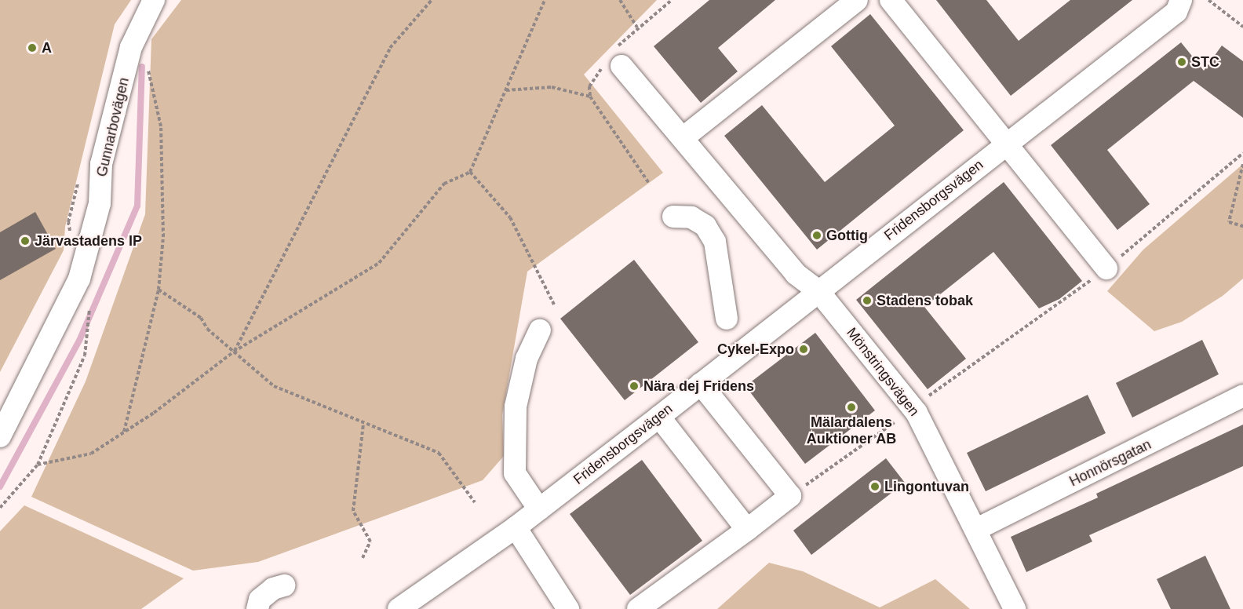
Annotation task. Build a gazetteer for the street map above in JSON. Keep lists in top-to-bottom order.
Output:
{
  "streets": {
    "street": [
      "Gunnarbovägen",
      "Fridensborgsvägen",
      "Mönstringsvägen",
      "Honnörsgatan"
    ]
  },
  "crossings": [
    ["Fridensborgsvägen", "Mönstringsvägen"],
    ["Mönstringsvägen", "Honnörsgatan"]
  ],
  "places": [
    "A",
    "STC",
    "Gottig",
    "Järvastadens IP",
    "Stadens tobak",
    "Cykel-Expo",
    "Nära dej Fridens",
    "Mälardalens Auktioner AB",
    "Lingontuvan"
  ]
}
